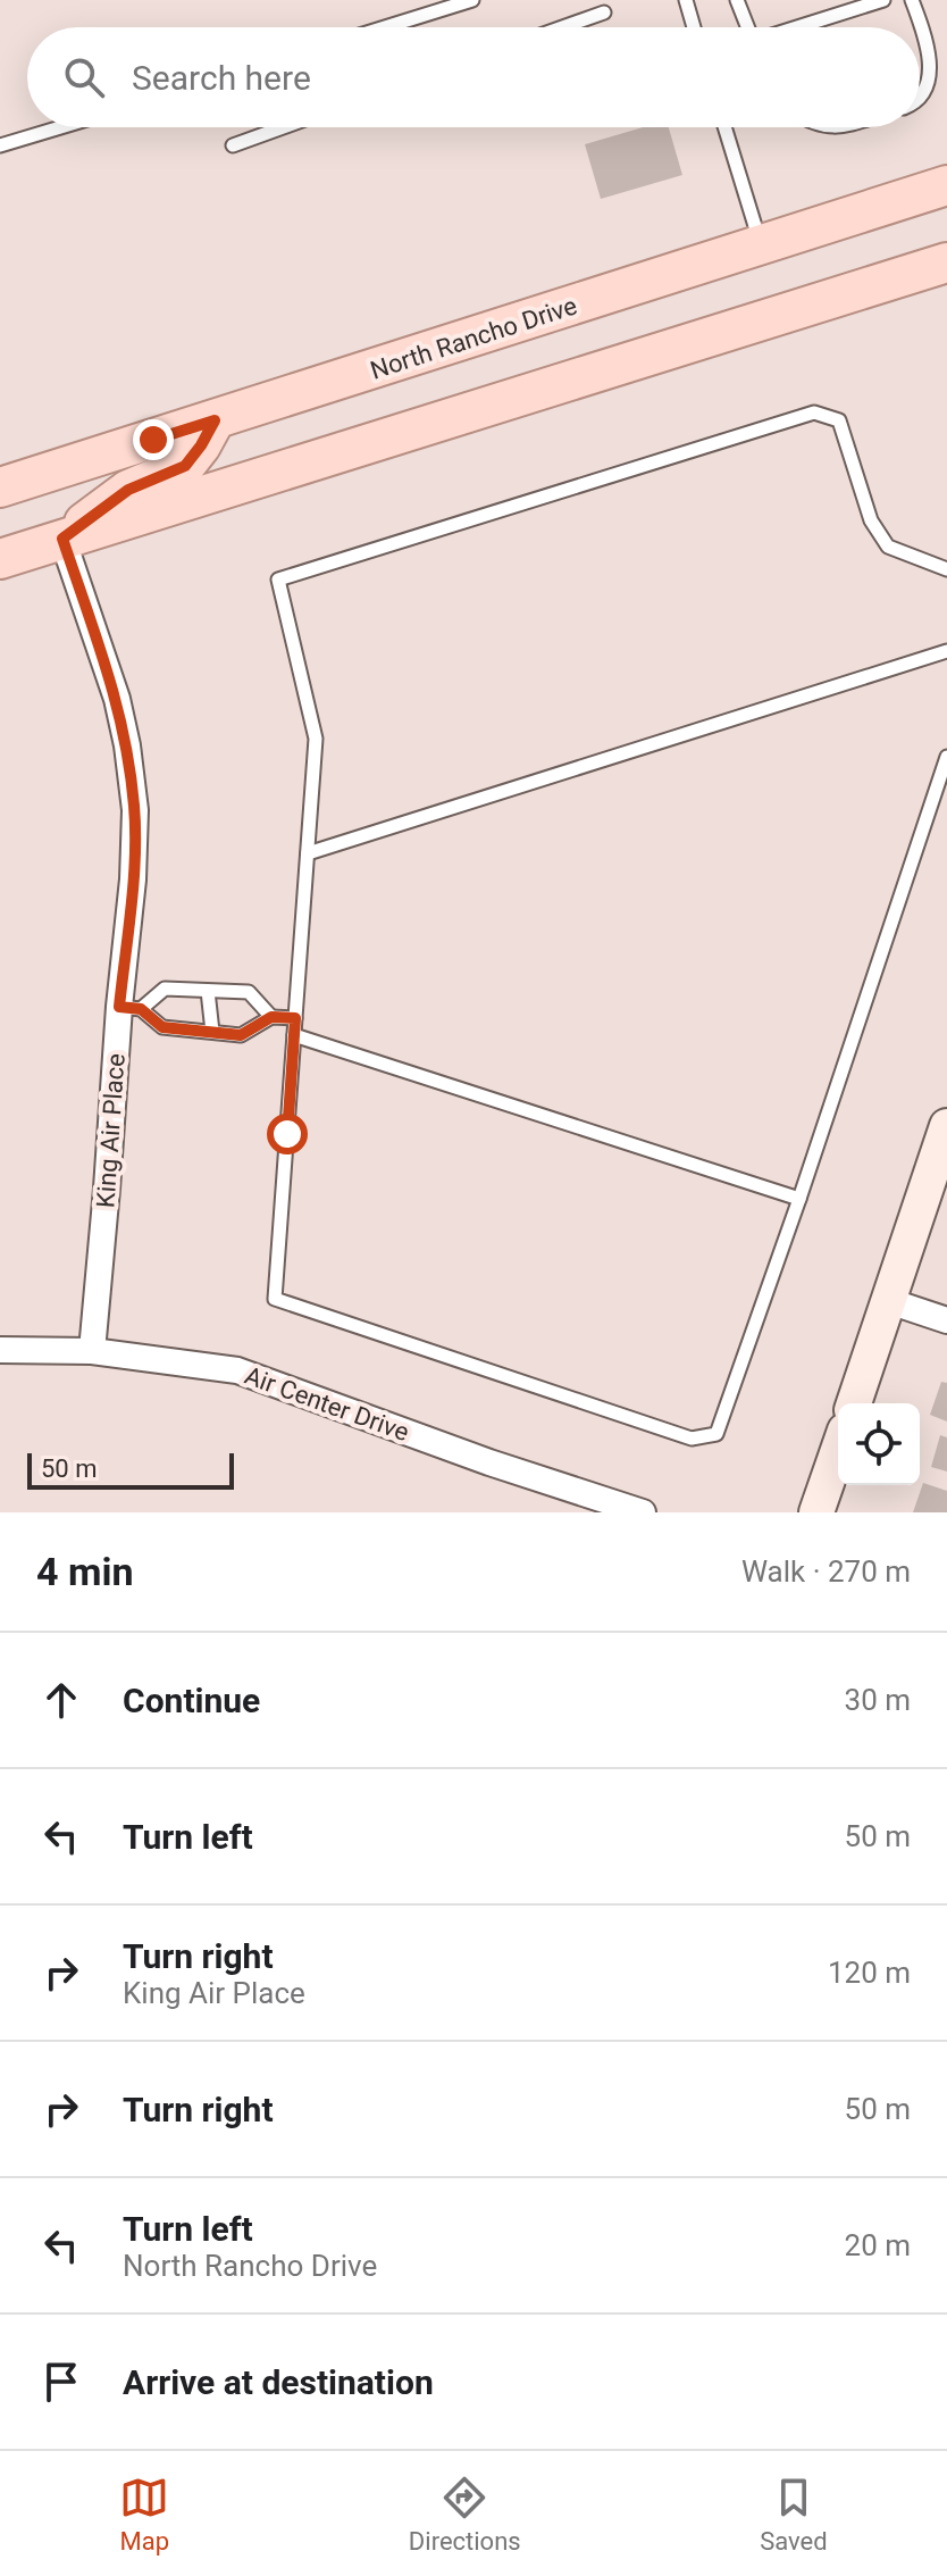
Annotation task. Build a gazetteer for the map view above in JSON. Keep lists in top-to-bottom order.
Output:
{
  "streets": {
    "main road": ["North Rancho Drive"],
    "street": ["King Air Place", "Air Center Drive"]
  },
  "crossings": [
    ["King Air Place", "Air Center Drive"]
  ],
  "scale_bar": "50 m",
  "page": {
    "search": "Search here",
    "scale": "50 m",
    "heading": ["4 min", "Walk · 270 m"],
    "list": [
      ["Continue", "30 m"],
      ["Turn left", "50 m"],
      ["Turn right", "King Air Place", "120 m"],
      ["Turn right", "50 m"],
      ["Turn left", "North Rancho Drive", "20 m"],
      "Arrive at destination"
    ],
    "nav": ["Map", "Directions", "Saved"]
  }
}
